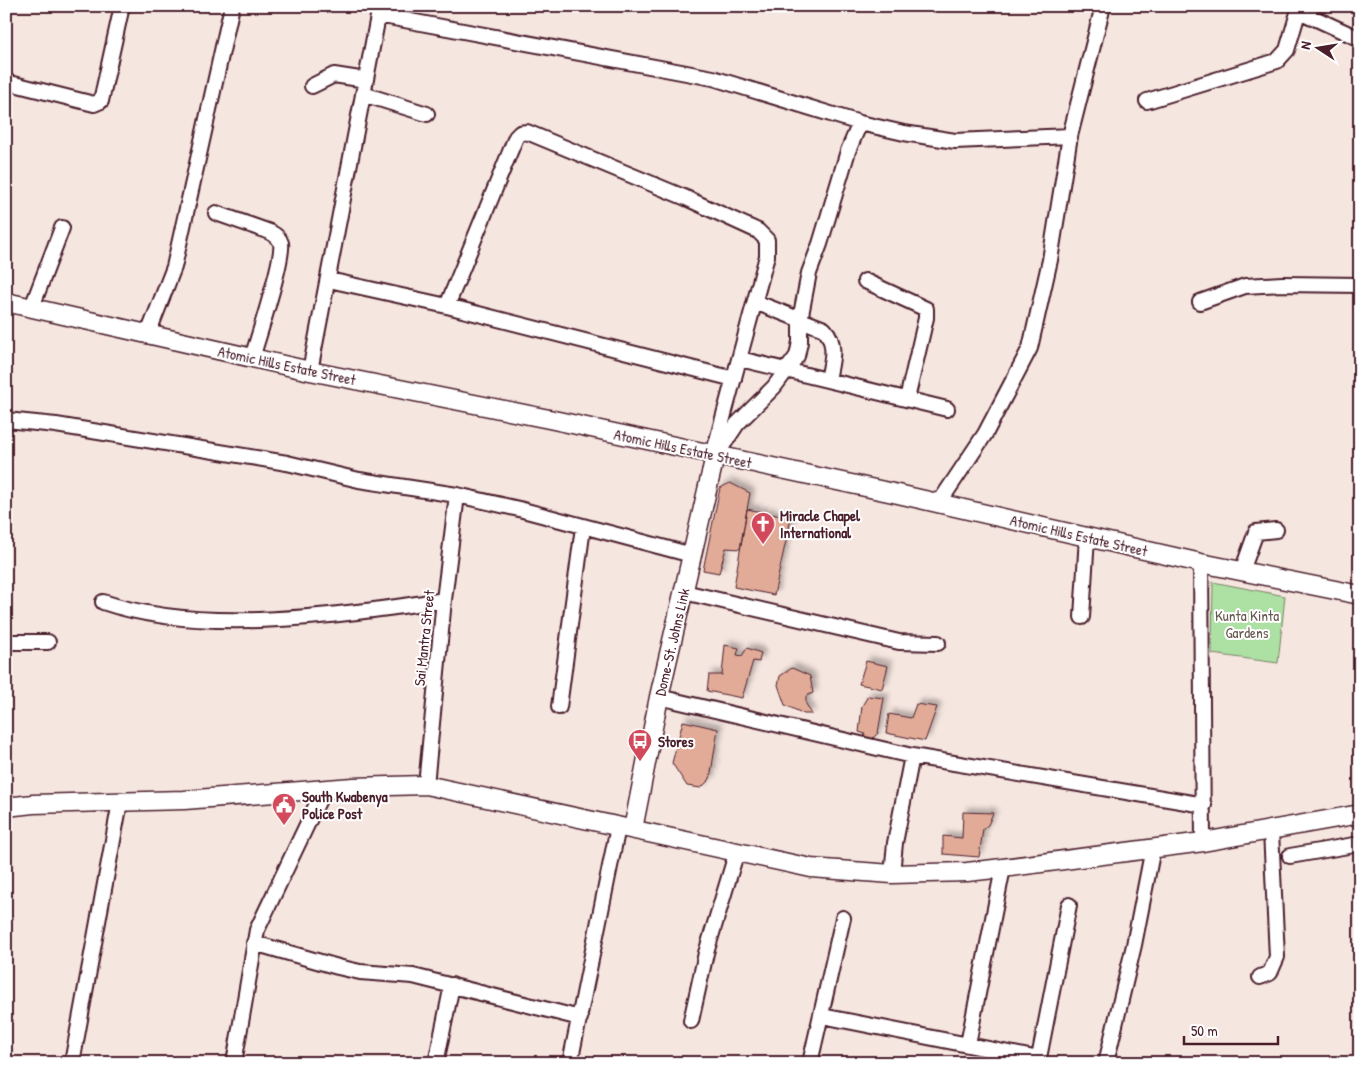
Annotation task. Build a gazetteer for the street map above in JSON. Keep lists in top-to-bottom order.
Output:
{
  "streets": {
    "main road": ["Atomic Hills Estate Street", "Dome-St. Johns Link"],
    "street": ["Sai Mantra Street"]
  },
  "crossings": [
    ["Atomic Hills Estate Street", "Dome-St. Johns Link"]
  ],
  "parks": ["Kunta Kinta Gardens"],
  "places": {
    "church": ["Miracle Chapel International"],
    "bus stop": ["Stores"],
    "public building": ["South Kwabenya Police Post"]
  },
  "scale_bar": "50 m",
  "north": "left"
}
